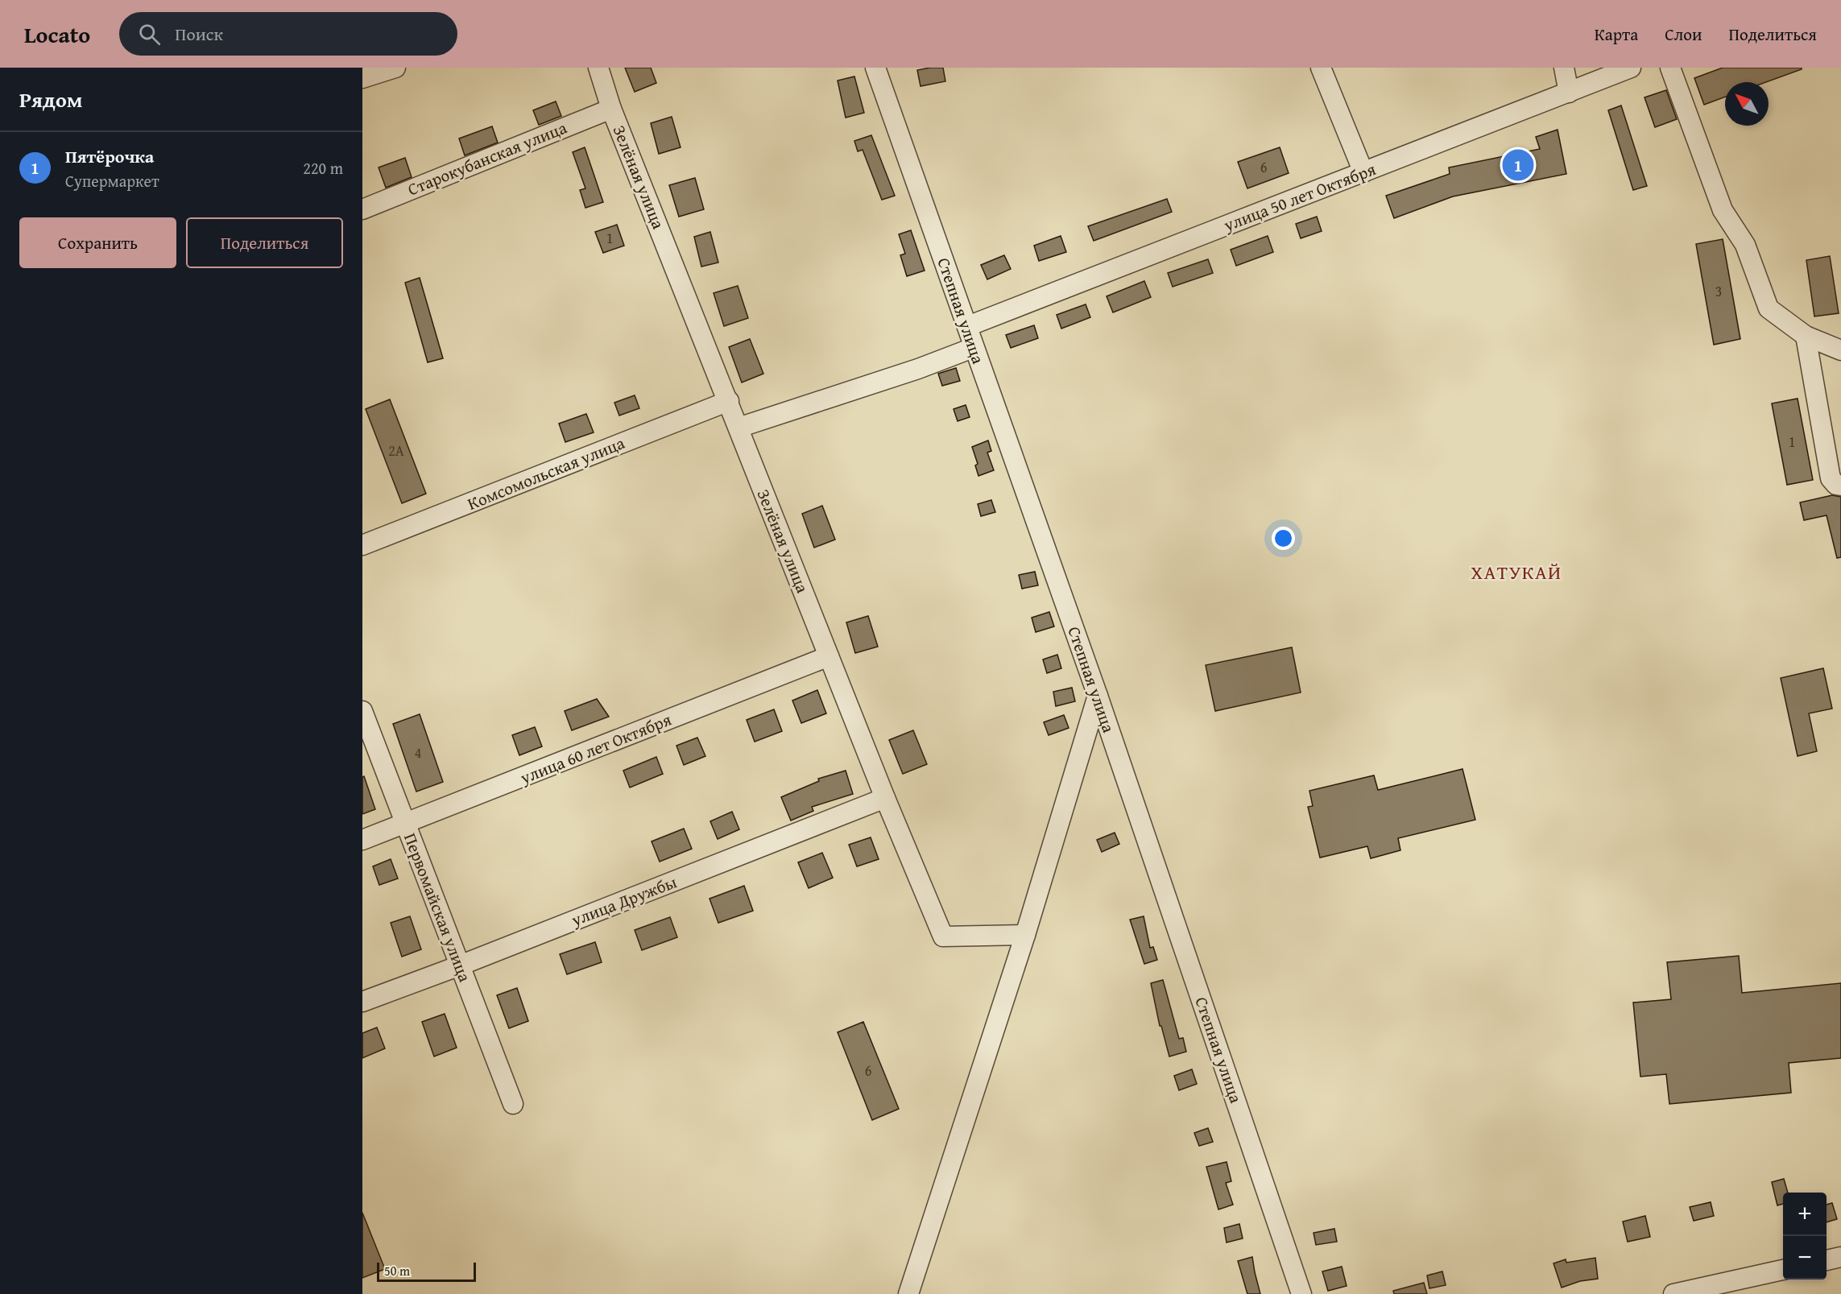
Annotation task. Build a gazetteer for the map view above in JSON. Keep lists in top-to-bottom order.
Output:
{
  "streets": {
    "street": [
      "Старокубанская улица",
      "Зелёная улица",
      "улица 50 лет Октября",
      "Степная улица",
      "Комсомольская улица",
      "улица 60 лет Октября",
      "улица Дружбы",
      "Первомайская улица"
    ]
  },
  "crossings": [
    ["Старокубанская улица", "Зелёная улица"],
    ["Зелёная улица", "Комсомольская улица"],
    ["Зелёная улица", "улица 60 лет Октября"],
    ["Зелёная улица", "улица Дружбы"],
    ["улица 50 лет Октября", "Степная улица"],
    ["улица 60 лет Октября", "Первомайская улица"],
    ["улица Дружбы", "Первомайская улица"]
  ],
  "districts": ["ХАТУКАЙ"],
  "house_numbers": [
    "6",
    "1",
    "3",
    "1",
    "2А",
    "4",
    "6"
  ],
  "scale_bar": "50 m",
  "north": "top left",
  "page": {
    "header": "Locato",
    "search": "Поиск",
    "nav": ["Карта", "Слои", "Поделиться"],
    "heading": "Рядом",
    "list": [
      {
        "mark": "1",
        "name": "Пятёрочка",
        "note": "Супермаркет",
        "value": "220 m"
      }
    ],
    "pins": "1",
    "buttons": ["Сохранить", "Поделиться"],
    "map_buttons": ["+", "−"],
    "scale": "50 m"
  }
}
